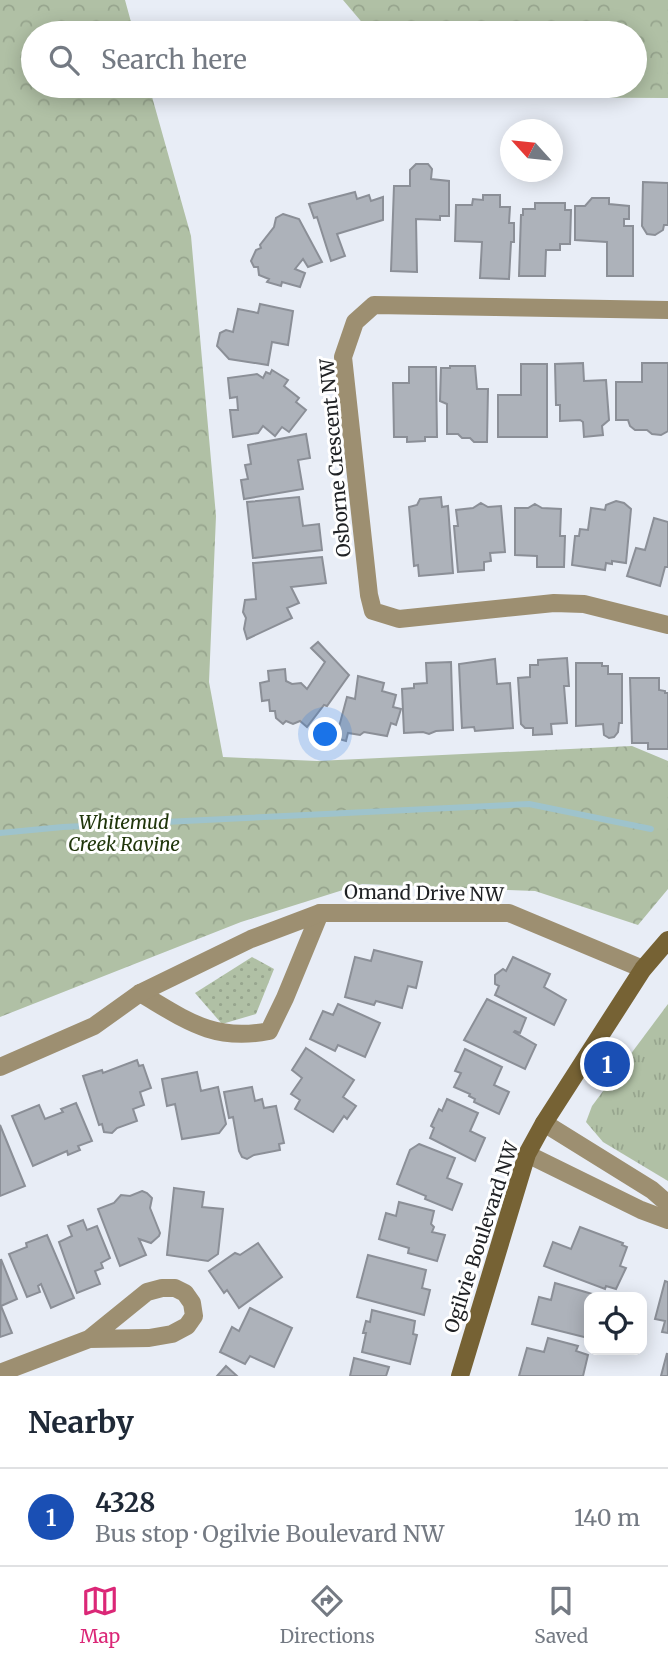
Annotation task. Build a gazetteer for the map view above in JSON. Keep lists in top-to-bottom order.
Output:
{
  "streets": {
    "street": ["Osborne Crescent NW", "Omand Drive NW", "Ogilvie Boulevard NW"]
  },
  "crossings": [
    ["Omand Drive NW", "Ogilvie Boulevard NW"]
  ],
  "parks": ["Whitemud Creek Ravine"],
  "north": "top left",
  "page": {
    "search": "Search here",
    "pins": "1",
    "heading": "Nearby",
    "list": [
      {
        "mark": "1",
        "name": "4328",
        "note": "Bus stop · Ogilvie Boulevard NW",
        "value": "140 m"
      }
    ],
    "nav": ["Map", "Directions", "Saved"]
  }
}
